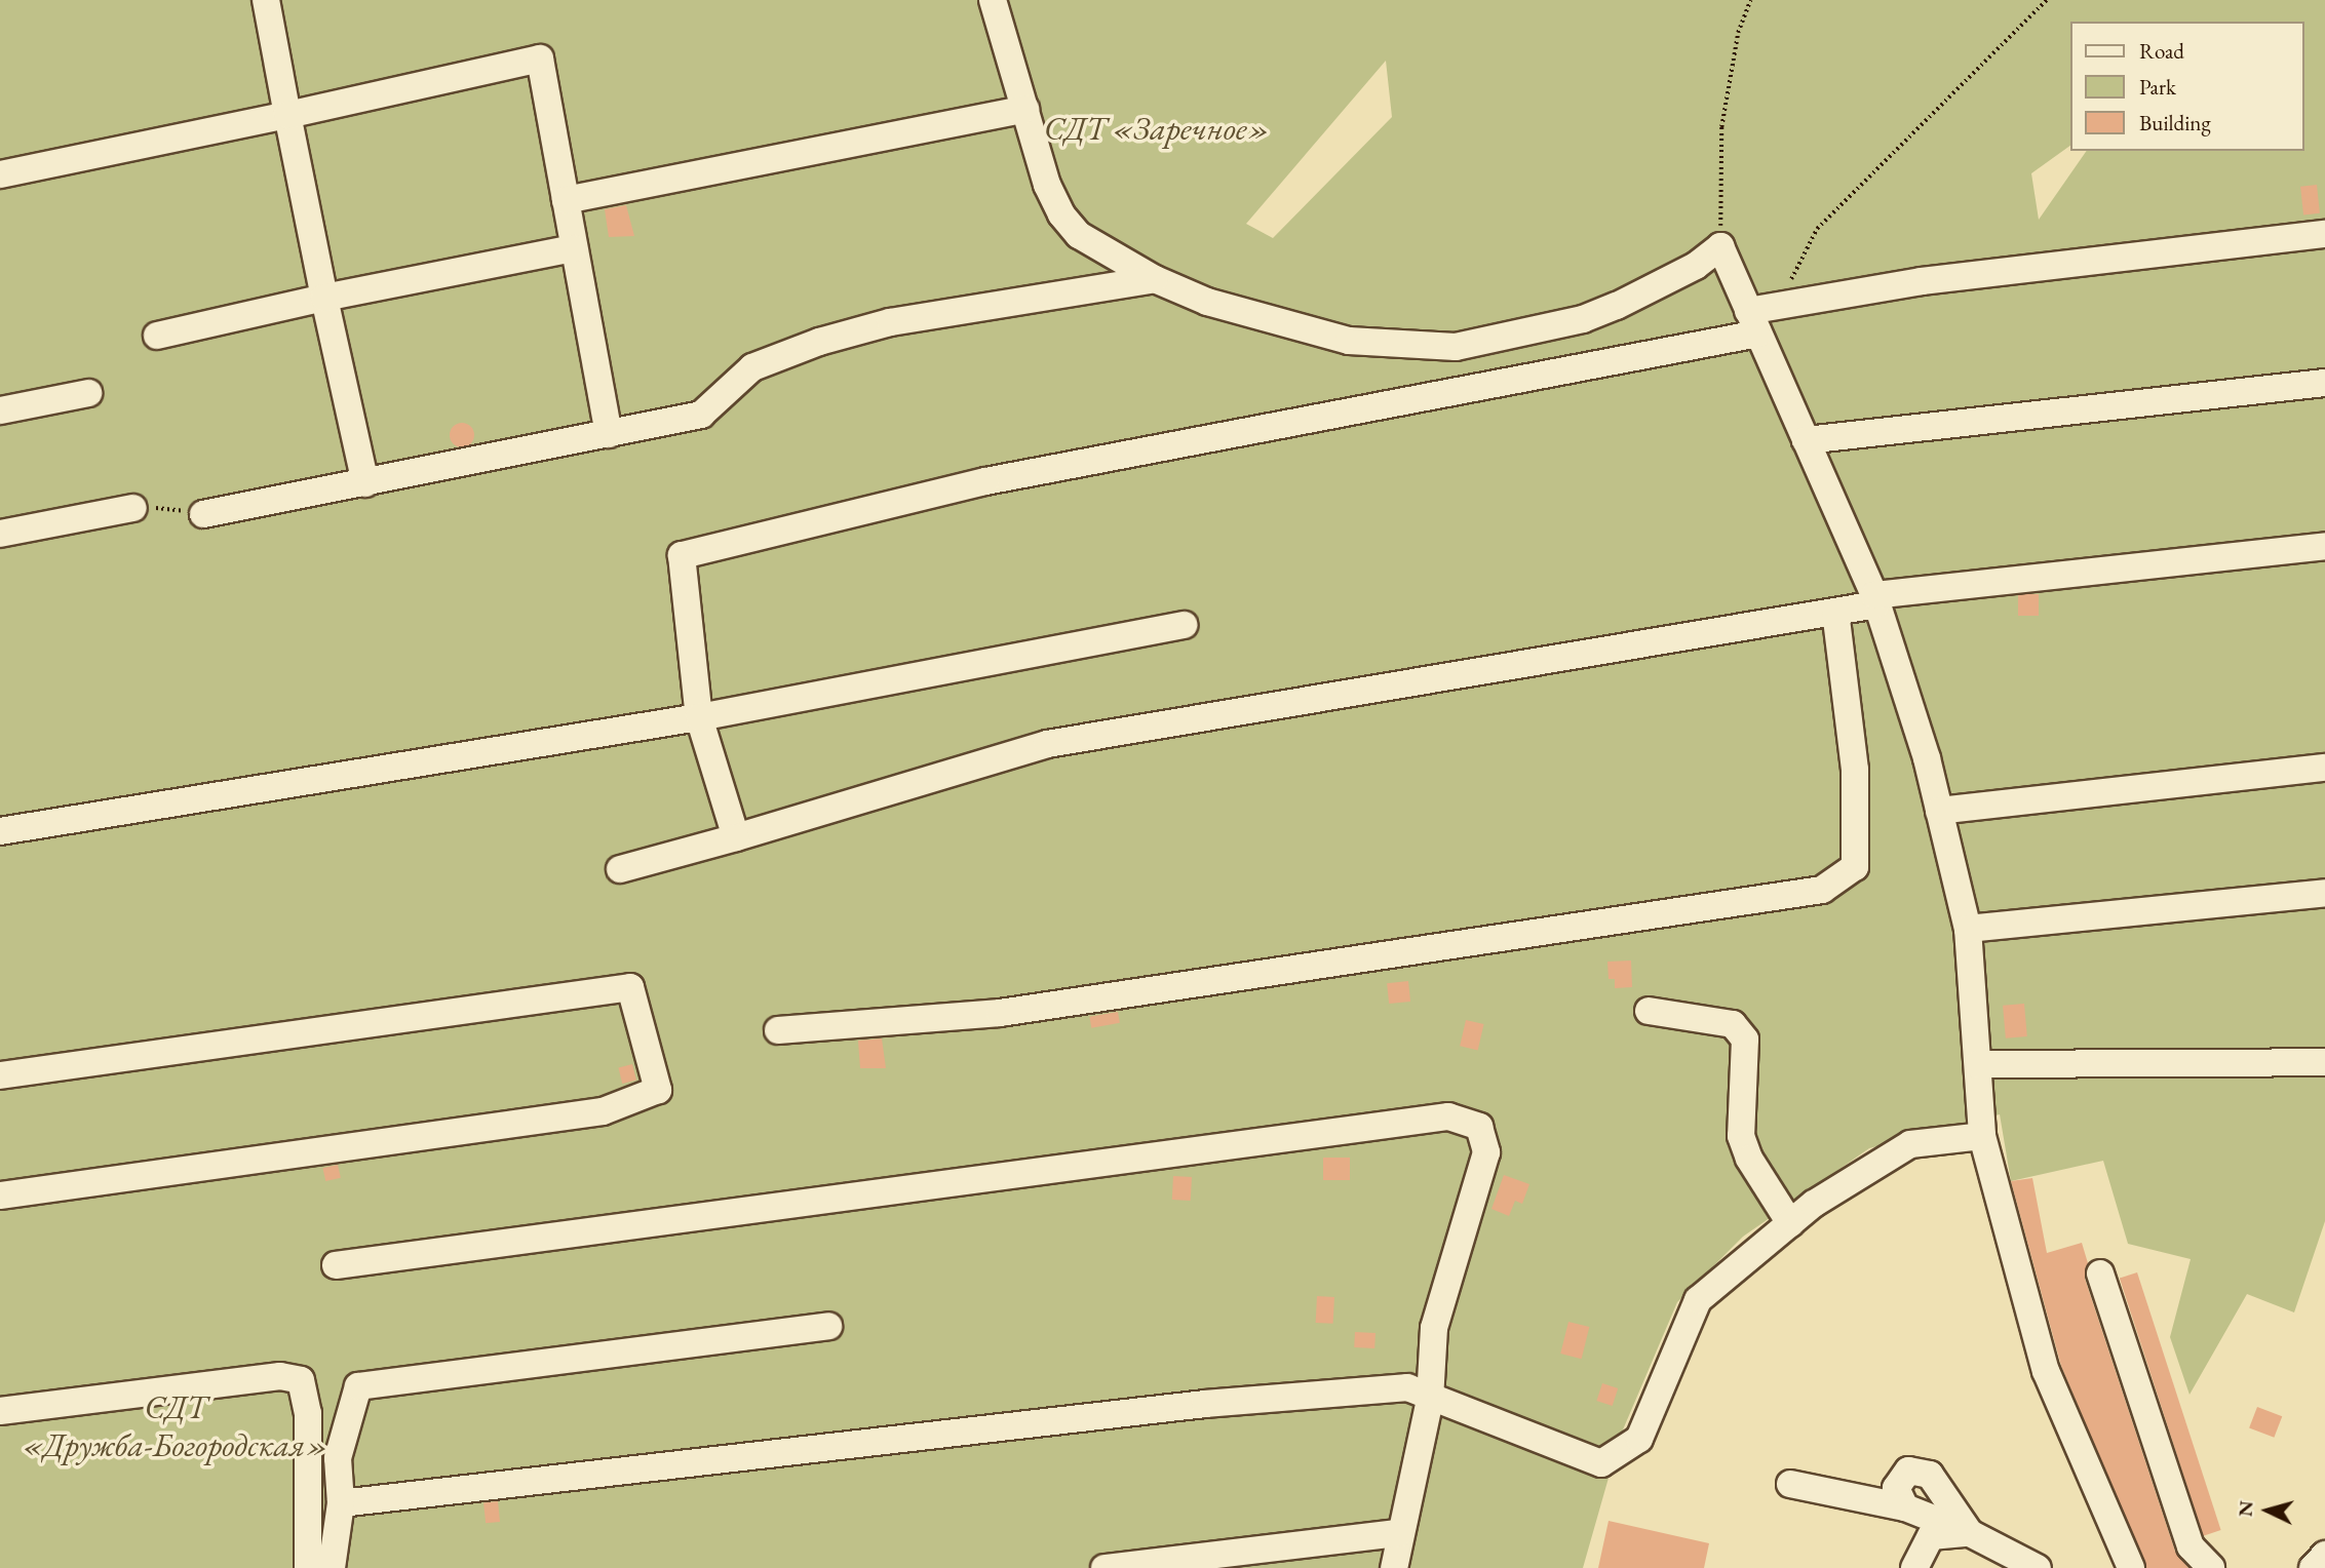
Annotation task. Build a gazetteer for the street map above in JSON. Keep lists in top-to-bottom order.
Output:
{
  "parks": ["СДТ «Заречное»", "СДТ «Дружба-Богородская»"],
  "legend": ["Road", "Park", "Building"],
  "north": "left"
}
